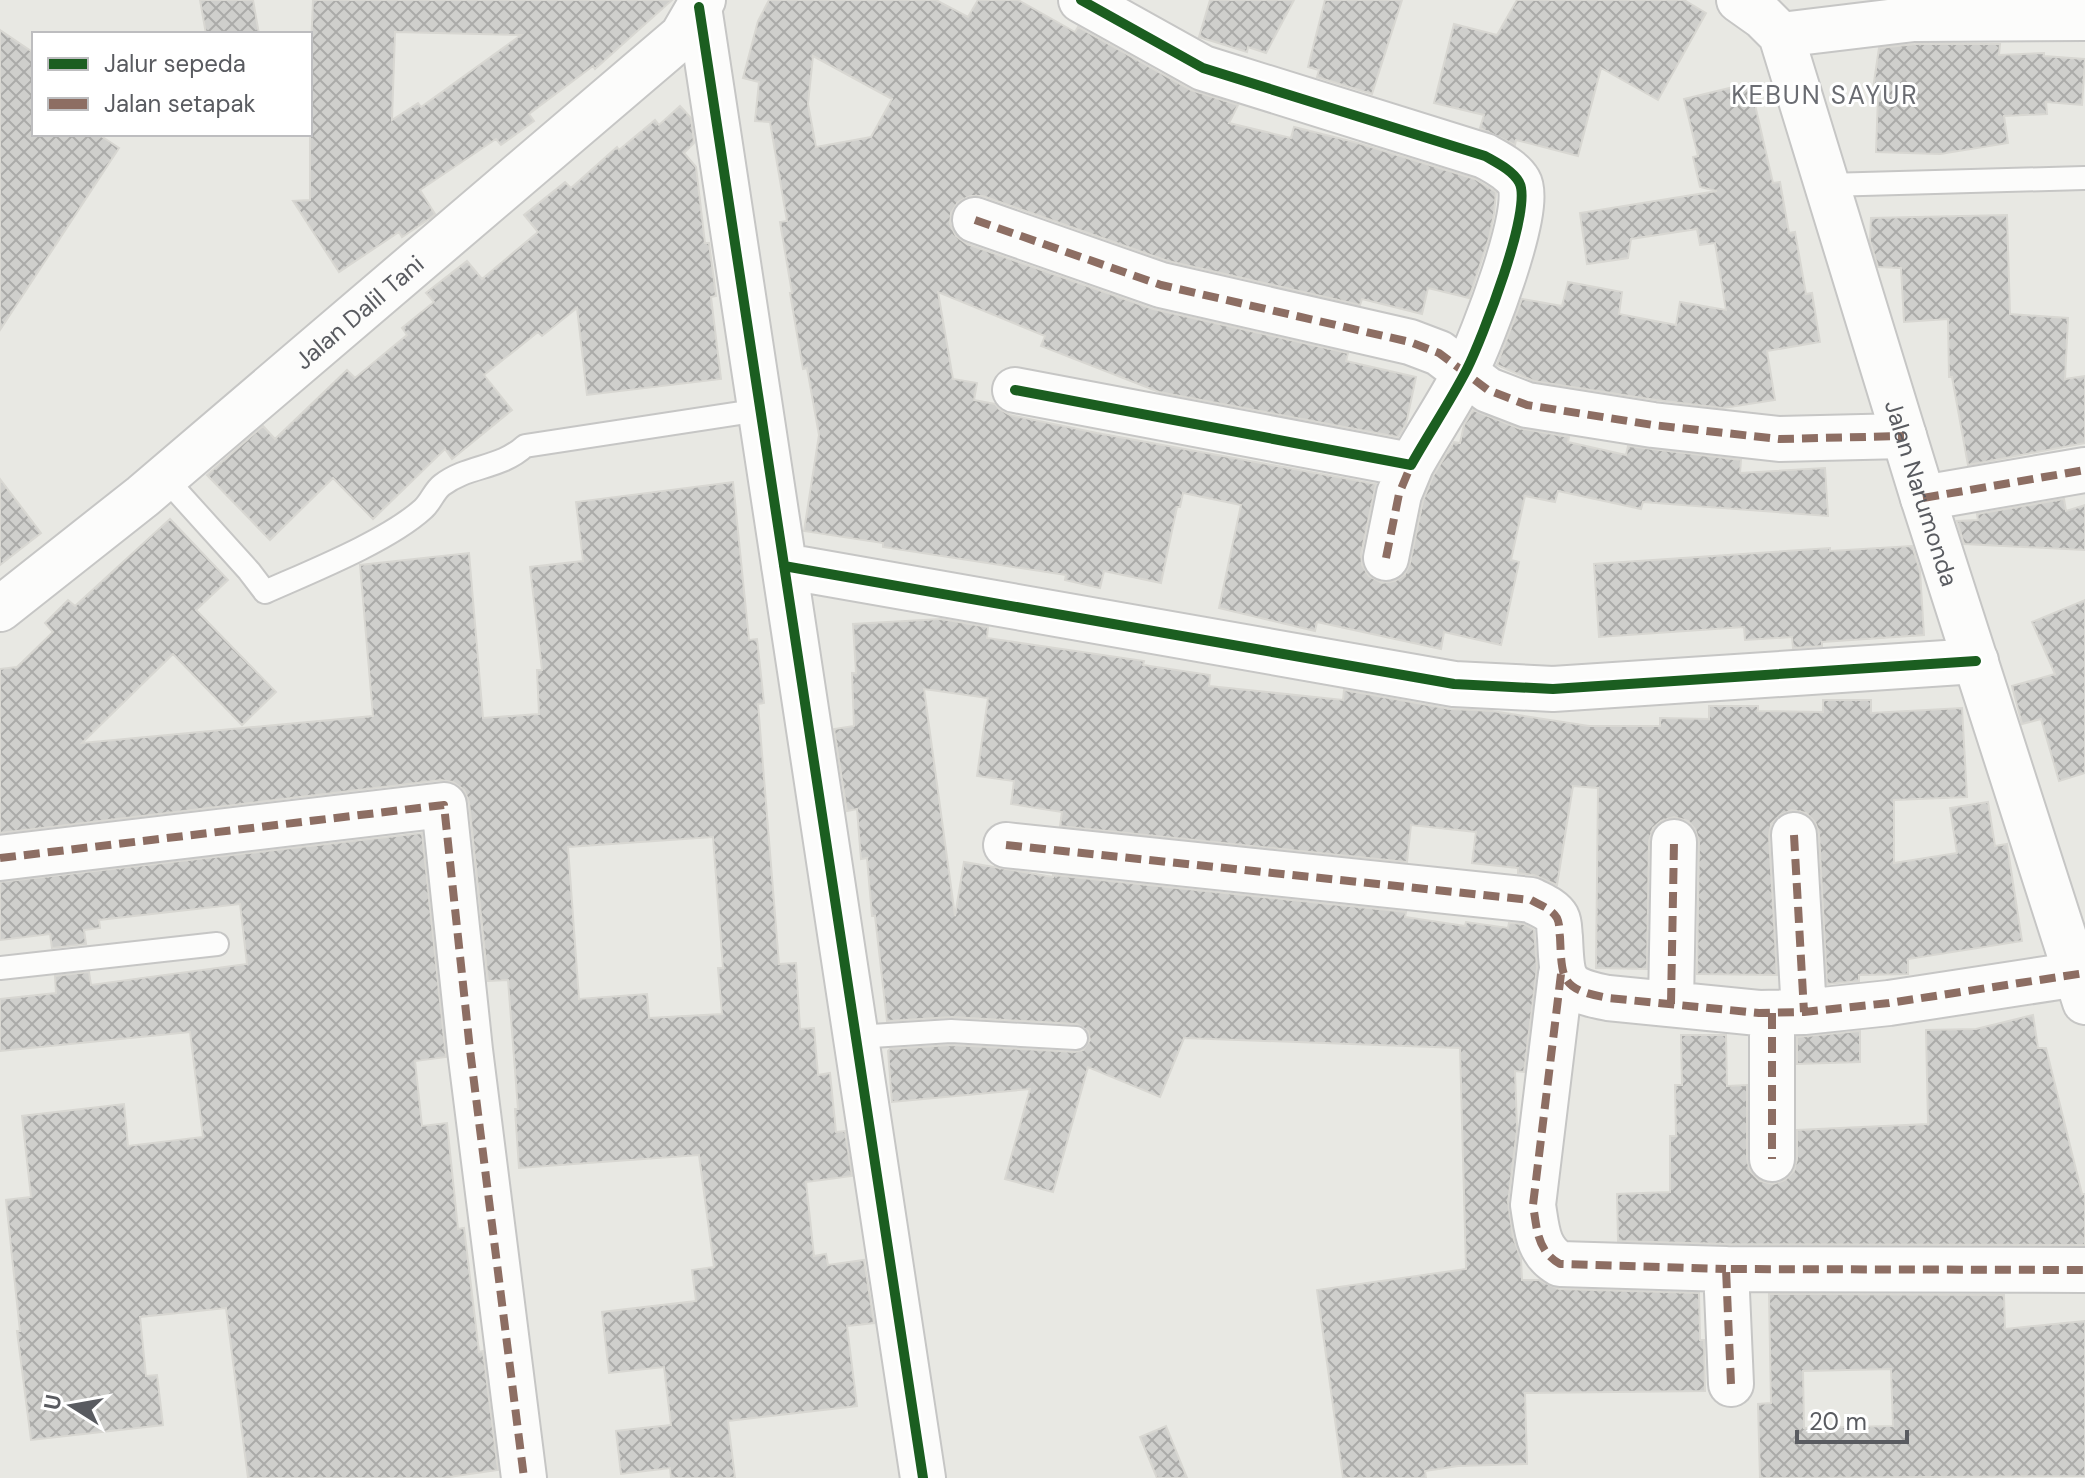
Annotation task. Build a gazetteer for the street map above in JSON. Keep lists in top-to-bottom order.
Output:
{
  "streets": {
    "street": ["Jalan Dalil Tani", "Jalan Narumonda"]
  },
  "districts": ["KEBUN SAYUR"],
  "legend": ["Jalur sepeda", "Jalan setapak"],
  "scale_bar": "20 m",
  "north": "left"
}
